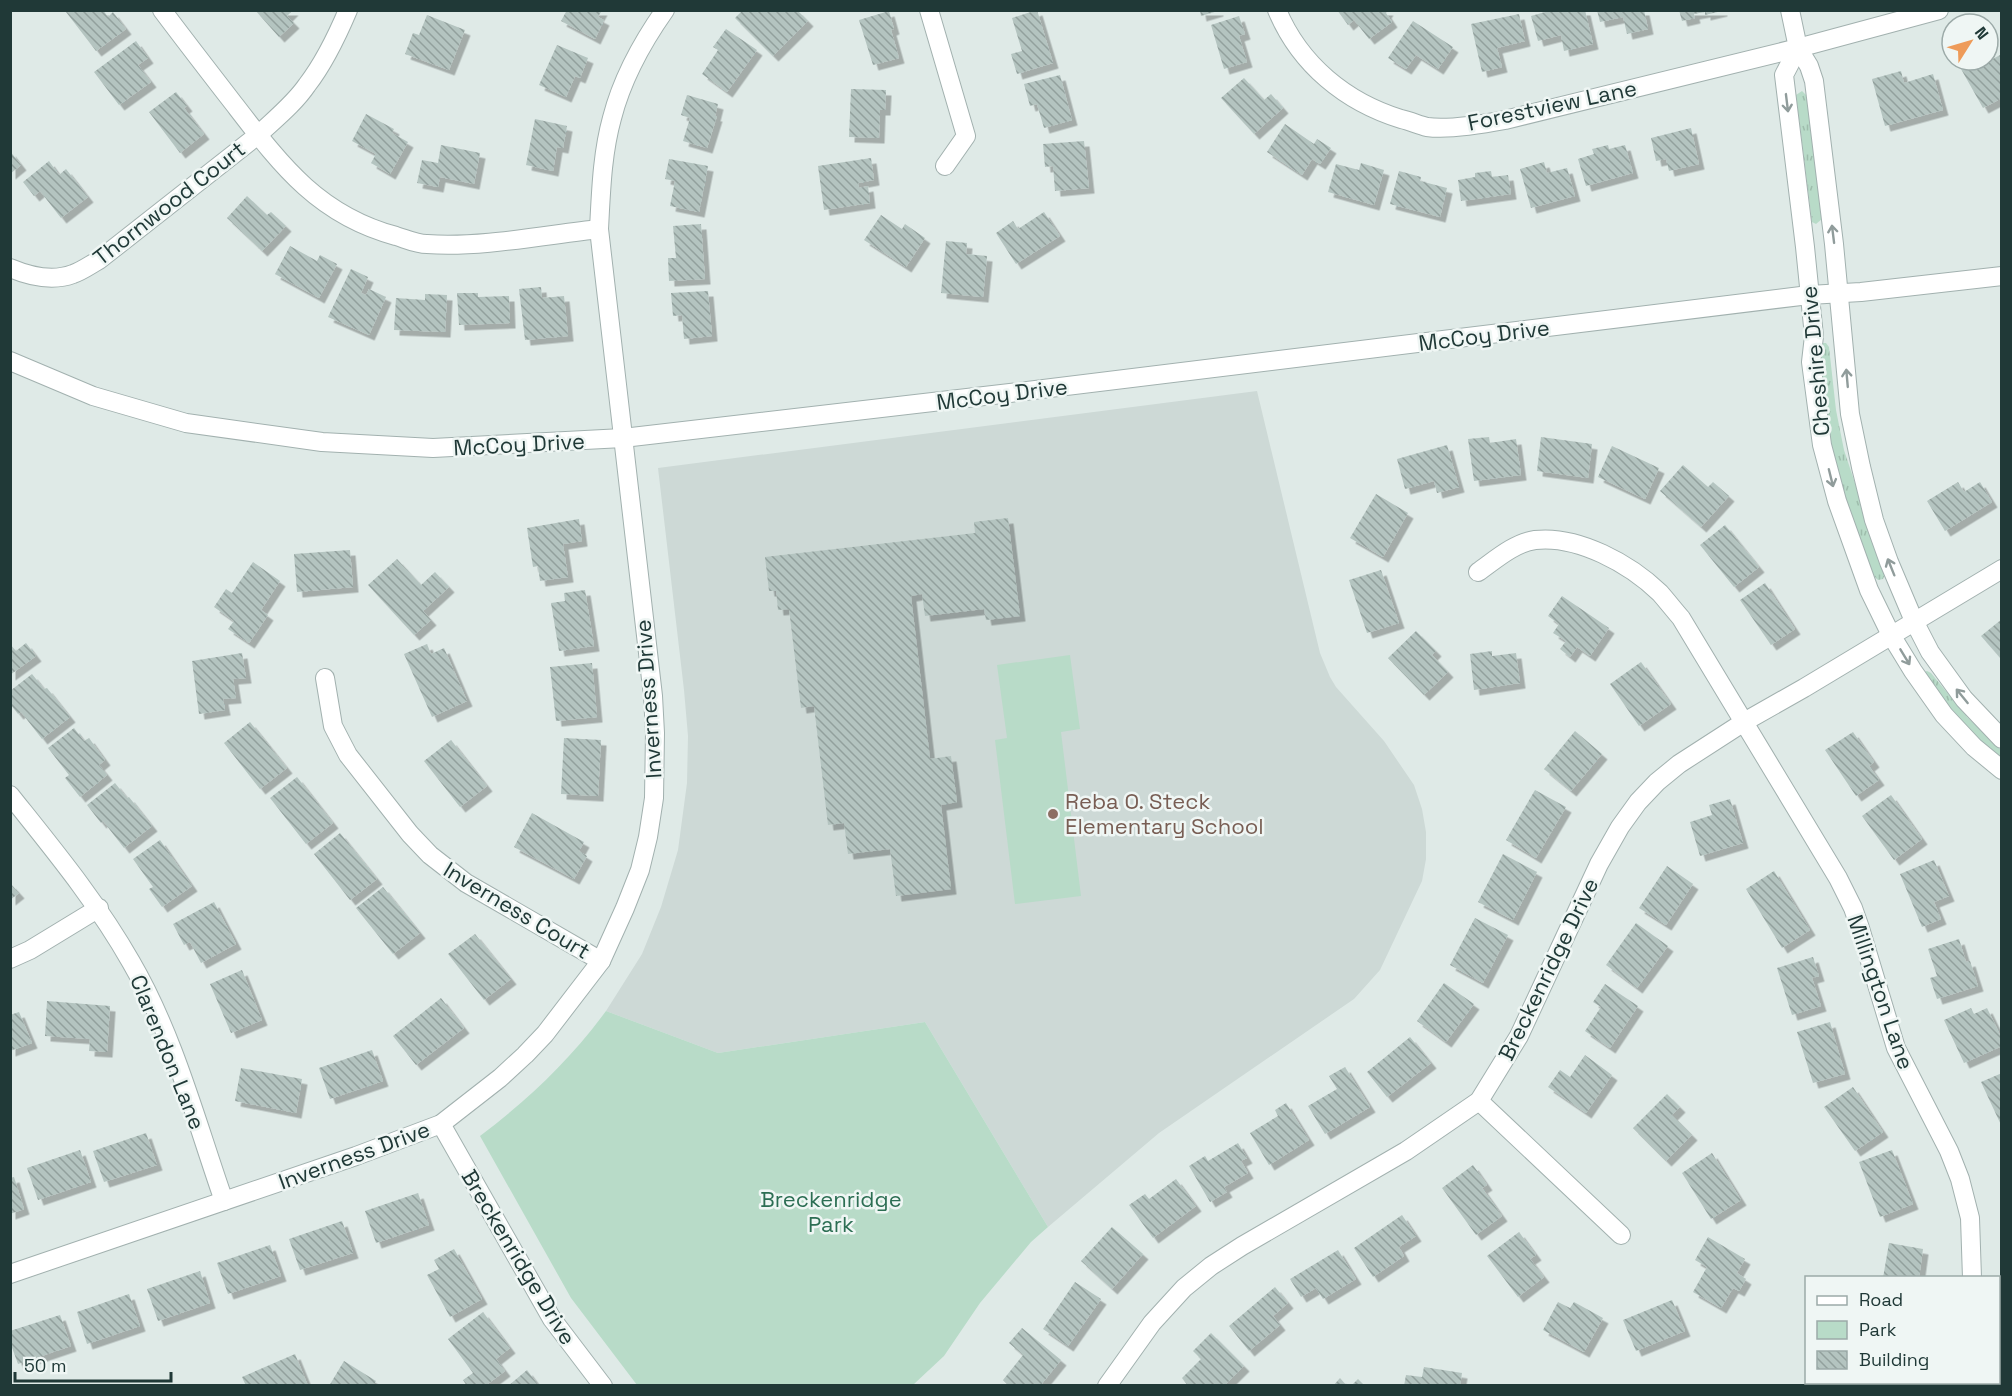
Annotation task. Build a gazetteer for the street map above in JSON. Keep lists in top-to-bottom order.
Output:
{
  "streets": {
    "street": [
      "Forestview Lane",
      "Thornwood Court",
      "McCoy Drive",
      "Cheshire Drive",
      "Inverness Drive",
      "Inverness Court",
      "Breckenridge Drive",
      "Millington Lane",
      "Clarendon Lane"
    ]
  },
  "crossings": [
    ["Forestview Lane", "Cheshire Drive"],
    ["McCoy Drive", "Cheshire Drive"],
    ["McCoy Drive", "Inverness Drive"],
    ["Cheshire Drive", "Breckenridge Drive"],
    ["Inverness Drive", "Inverness Court"],
    ["Inverness Drive", "Breckenridge Drive"],
    ["Inverness Drive", "Clarendon Lane"],
    ["Breckenridge Drive", "Millington Lane"]
  ],
  "parks": ["Breckenridge Park"],
  "places": ["Reba O. Steck Elementary School"],
  "legend": ["Road", "Park", "Building"],
  "scale_bar": "50 m",
  "north": "top right"
}
